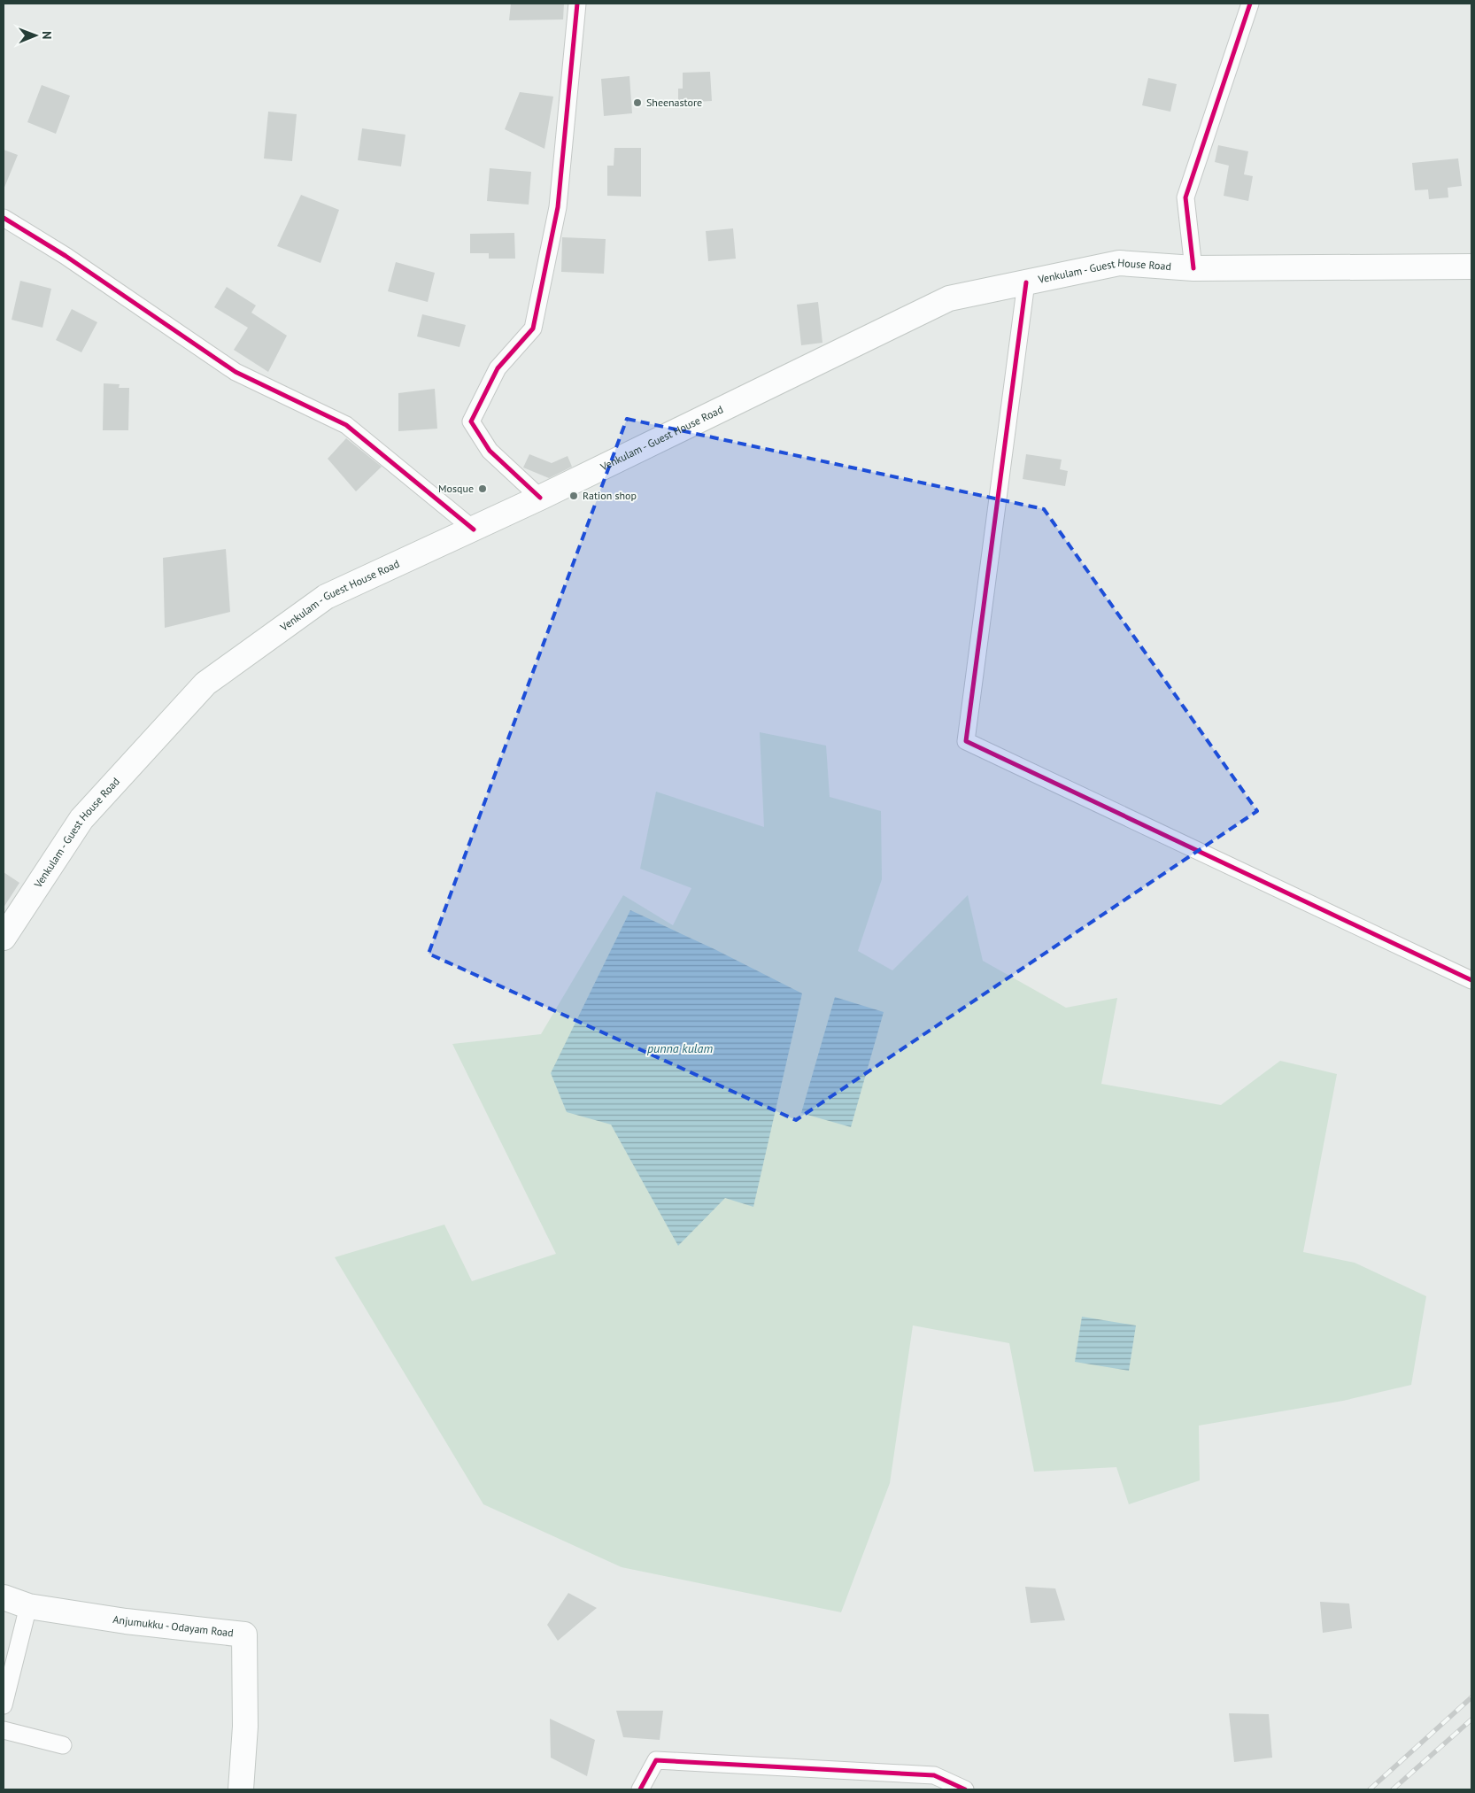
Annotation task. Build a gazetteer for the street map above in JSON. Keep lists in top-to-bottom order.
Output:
{
  "streets": {
    "main road": ["Venkulam - Guest House Road", "Anjumukku - Odayam Road"]
  },
  "water": ["punna kulam"],
  "places": ["Sheenastore", "Mosque", "Ration shop"],
  "north": "right"
}
